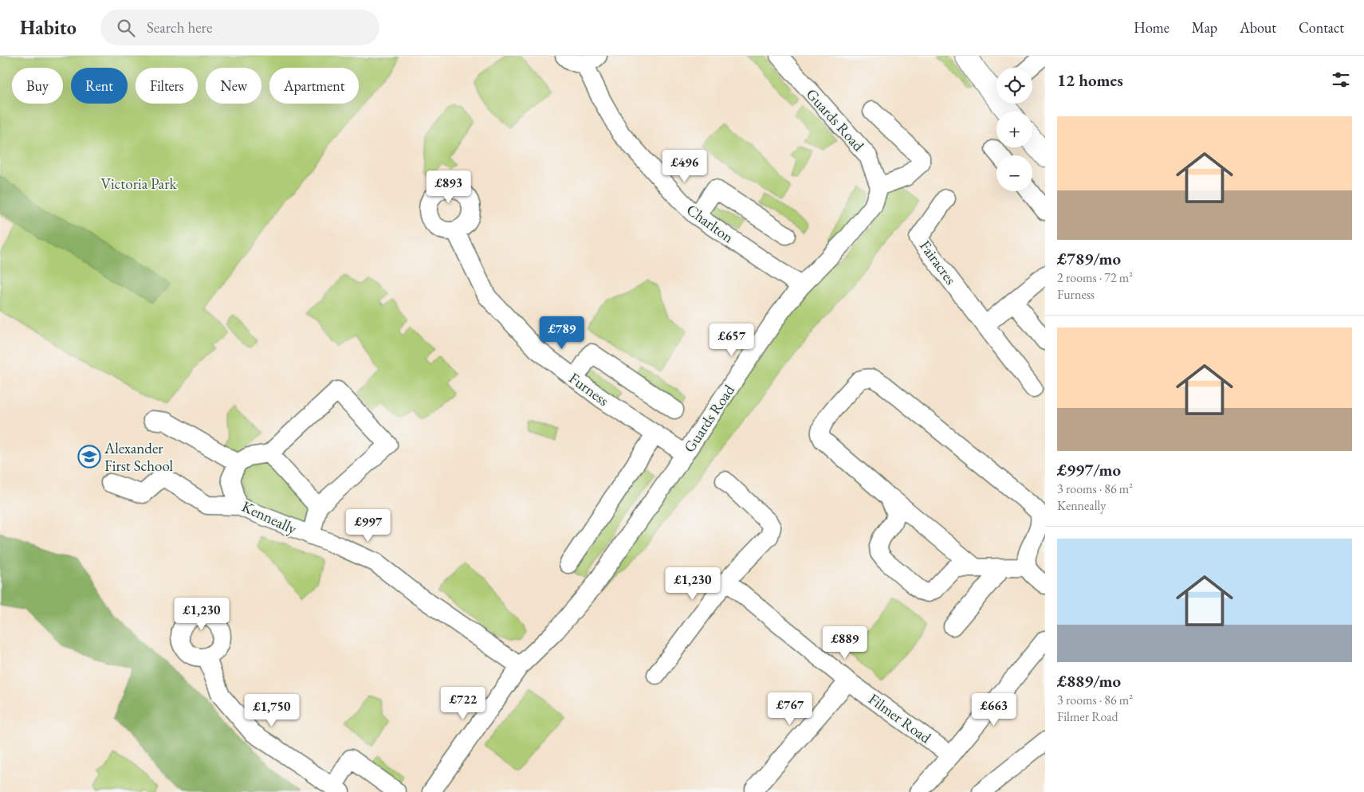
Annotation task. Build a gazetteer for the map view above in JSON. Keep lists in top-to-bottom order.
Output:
{
  "streets": {
    "street": [
      "Guards Road",
      "Charlton",
      "Fairacres",
      "Furness",
      "Kenneally",
      "Filmer Road"
    ]
  },
  "crossings": [
    ["Guards Road", "Charlton"],
    ["Guards Road", "Furness"],
    ["Guards Road", "Kenneally"]
  ],
  "parks": ["Victoria Park"],
  "places": {
    "school or university": ["Alexander First School"]
  },
  "page": {
    "header": "Habito",
    "search": "Search here",
    "nav": [
      "Home",
      "Map",
      "About",
      "Contact"
    ],
    "heading": "12 homes",
    "map_buttons": ["+", "−"],
    "chip": [
      "Buy",
      "Rent",
      "Filters",
      "New",
      "Apartment"
    ],
    "list": [
      {
        "name": "£789/mo",
        "note": "2 rooms · 72 m² · Furness"
      },
      {
        "name": "£997/mo",
        "note": "3 rooms · 86 m² · Kenneally"
      },
      {
        "name": "£889/mo",
        "note": "3 rooms · 86 m² · Filmer Road"
      }
    ],
    "price": [
      "£496",
      "£893",
      "£789",
      "£657",
      "£997",
      "£1,230",
      "£1,230",
      "£889",
      "£722",
      "£767",
      "£663",
      "£1,750"
    ]
  }
}
